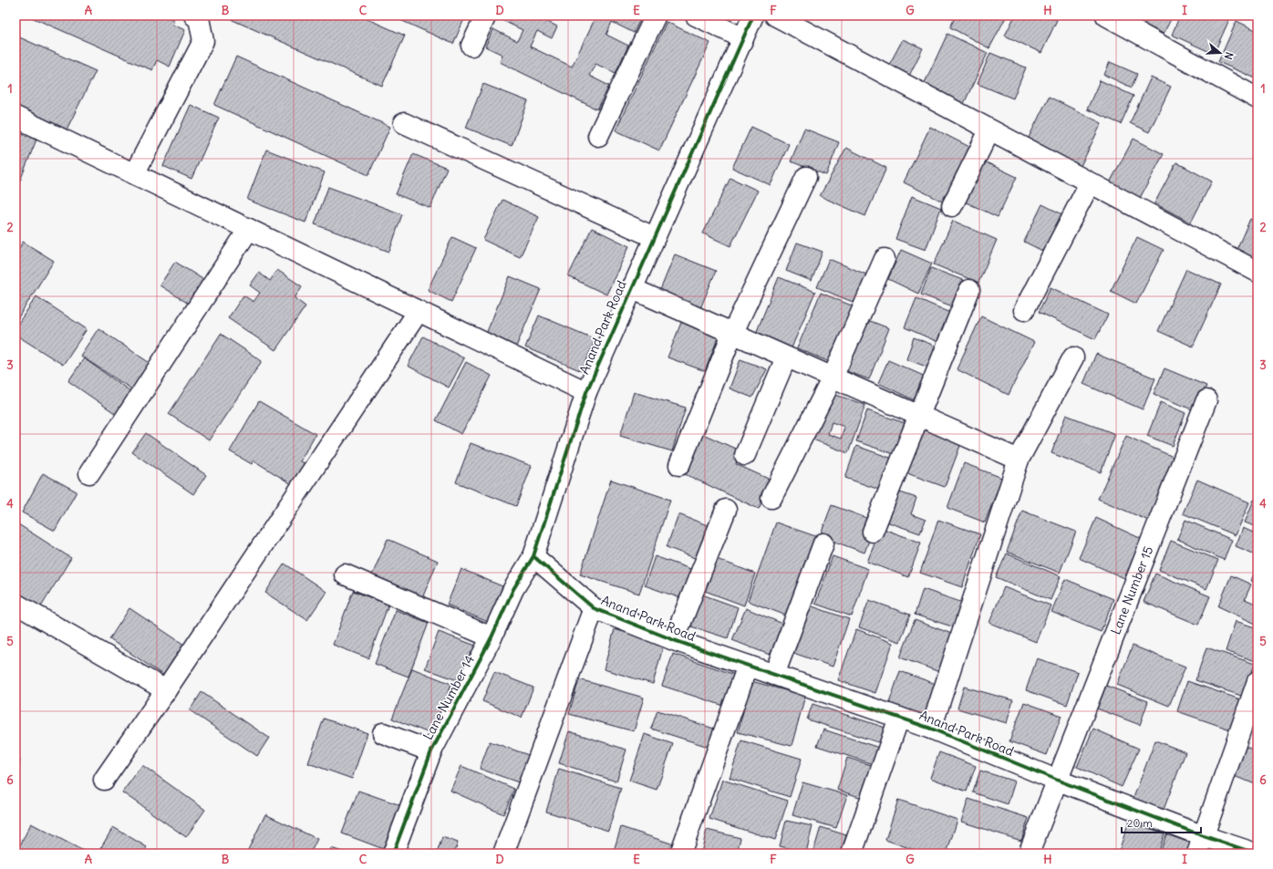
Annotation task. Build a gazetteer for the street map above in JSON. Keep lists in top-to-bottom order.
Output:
{
  "streets": {
    "street": ["Anand Park Road", "Lane Number 15", "Lane Number 14"]
  },
  "crossings": [
    ["Anand Park Road", "Lane Number 15"],
    ["Anand Park Road", "Lane Number 14"]
  ],
  "scale_bar": "20 m",
  "north": "right",
  "grid": {
    "columns": [
      "A",
      "B",
      "C",
      "D",
      "E",
      "F",
      "G",
      "H",
      "I"
    ],
    "rows": [
      "1",
      "2",
      "3",
      "4",
      "5",
      "6"
    ]
  }
}
